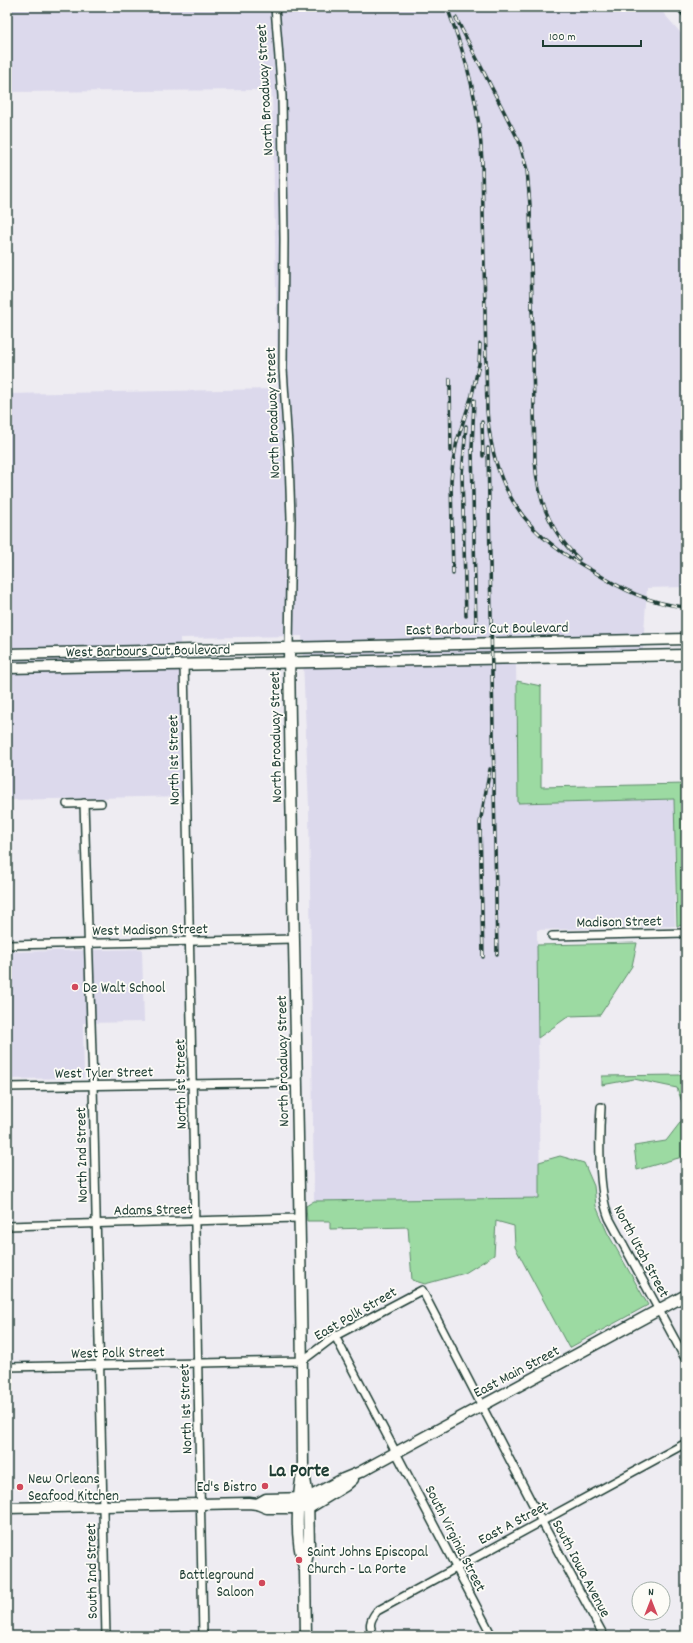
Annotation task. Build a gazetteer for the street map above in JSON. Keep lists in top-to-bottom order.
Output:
{
  "streets": {
    "street": [
      "North Broadway Street",
      "East Barbours Cut Boulevard",
      "West Barbours Cut Boulevard",
      "North 1st Street",
      "Madison Street",
      "West Madison Street",
      "West Tyler Street",
      "North 2nd Street",
      "Adams Street",
      "North Utah Street",
      "East Polk Street",
      "West Polk Street",
      "East Main Street",
      "East A Street",
      "South Virginia Street",
      "South Iowa Avenue",
      "South 2nd Street"
    ]
  },
  "crossings": [
    ["North Broadway Street", "East Barbours Cut Boulevard"],
    ["North Broadway Street", "West Barbours Cut Boulevard"],
    ["North Broadway Street", "West Madison Street"],
    ["North Broadway Street", "West Tyler Street"],
    ["North Broadway Street", "Adams Street"],
    ["North Broadway Street", "East Polk Street"],
    ["North Broadway Street", "West Polk Street"],
    ["North Broadway Street", "East Main Street"],
    ["East Barbours Cut Boulevard", "West Barbours Cut Boulevard"],
    ["West Barbours Cut Boulevard", "North 1st Street"],
    ["North 1st Street", "West Madison Street"],
    ["North 1st Street", "West Tyler Street"],
    ["North 1st Street", "Adams Street"],
    ["North 1st Street", "West Polk Street"],
    ["West Madison Street", "North 2nd Street"],
    ["West Tyler Street", "North 2nd Street"],
    ["North 2nd Street", "Adams Street"],
    ["North 2nd Street", "West Polk Street"],
    ["North 2nd Street", "South 2nd Street"],
    ["North Utah Street", "East Main Street"],
    ["East Polk Street", "West Polk Street"],
    ["East Polk Street", "South Virginia Street"],
    ["East Polk Street", "South Iowa Avenue"],
    ["East Main Street", "South Virginia Street"],
    ["East Main Street", "South Iowa Avenue"],
    ["East A Street", "South Virginia Street"],
    ["East A Street", "South Iowa Avenue"]
  ],
  "districts": ["La Porte"],
  "places": [
    "De Walt School",
    "Ed's Bistro",
    "New Orleans Seafood Kitchen",
    "Saint Johns Episcopal Church - La Porte",
    "Battleground Saloon"
  ],
  "scale_bar": "100 m",
  "north": "top"
}
